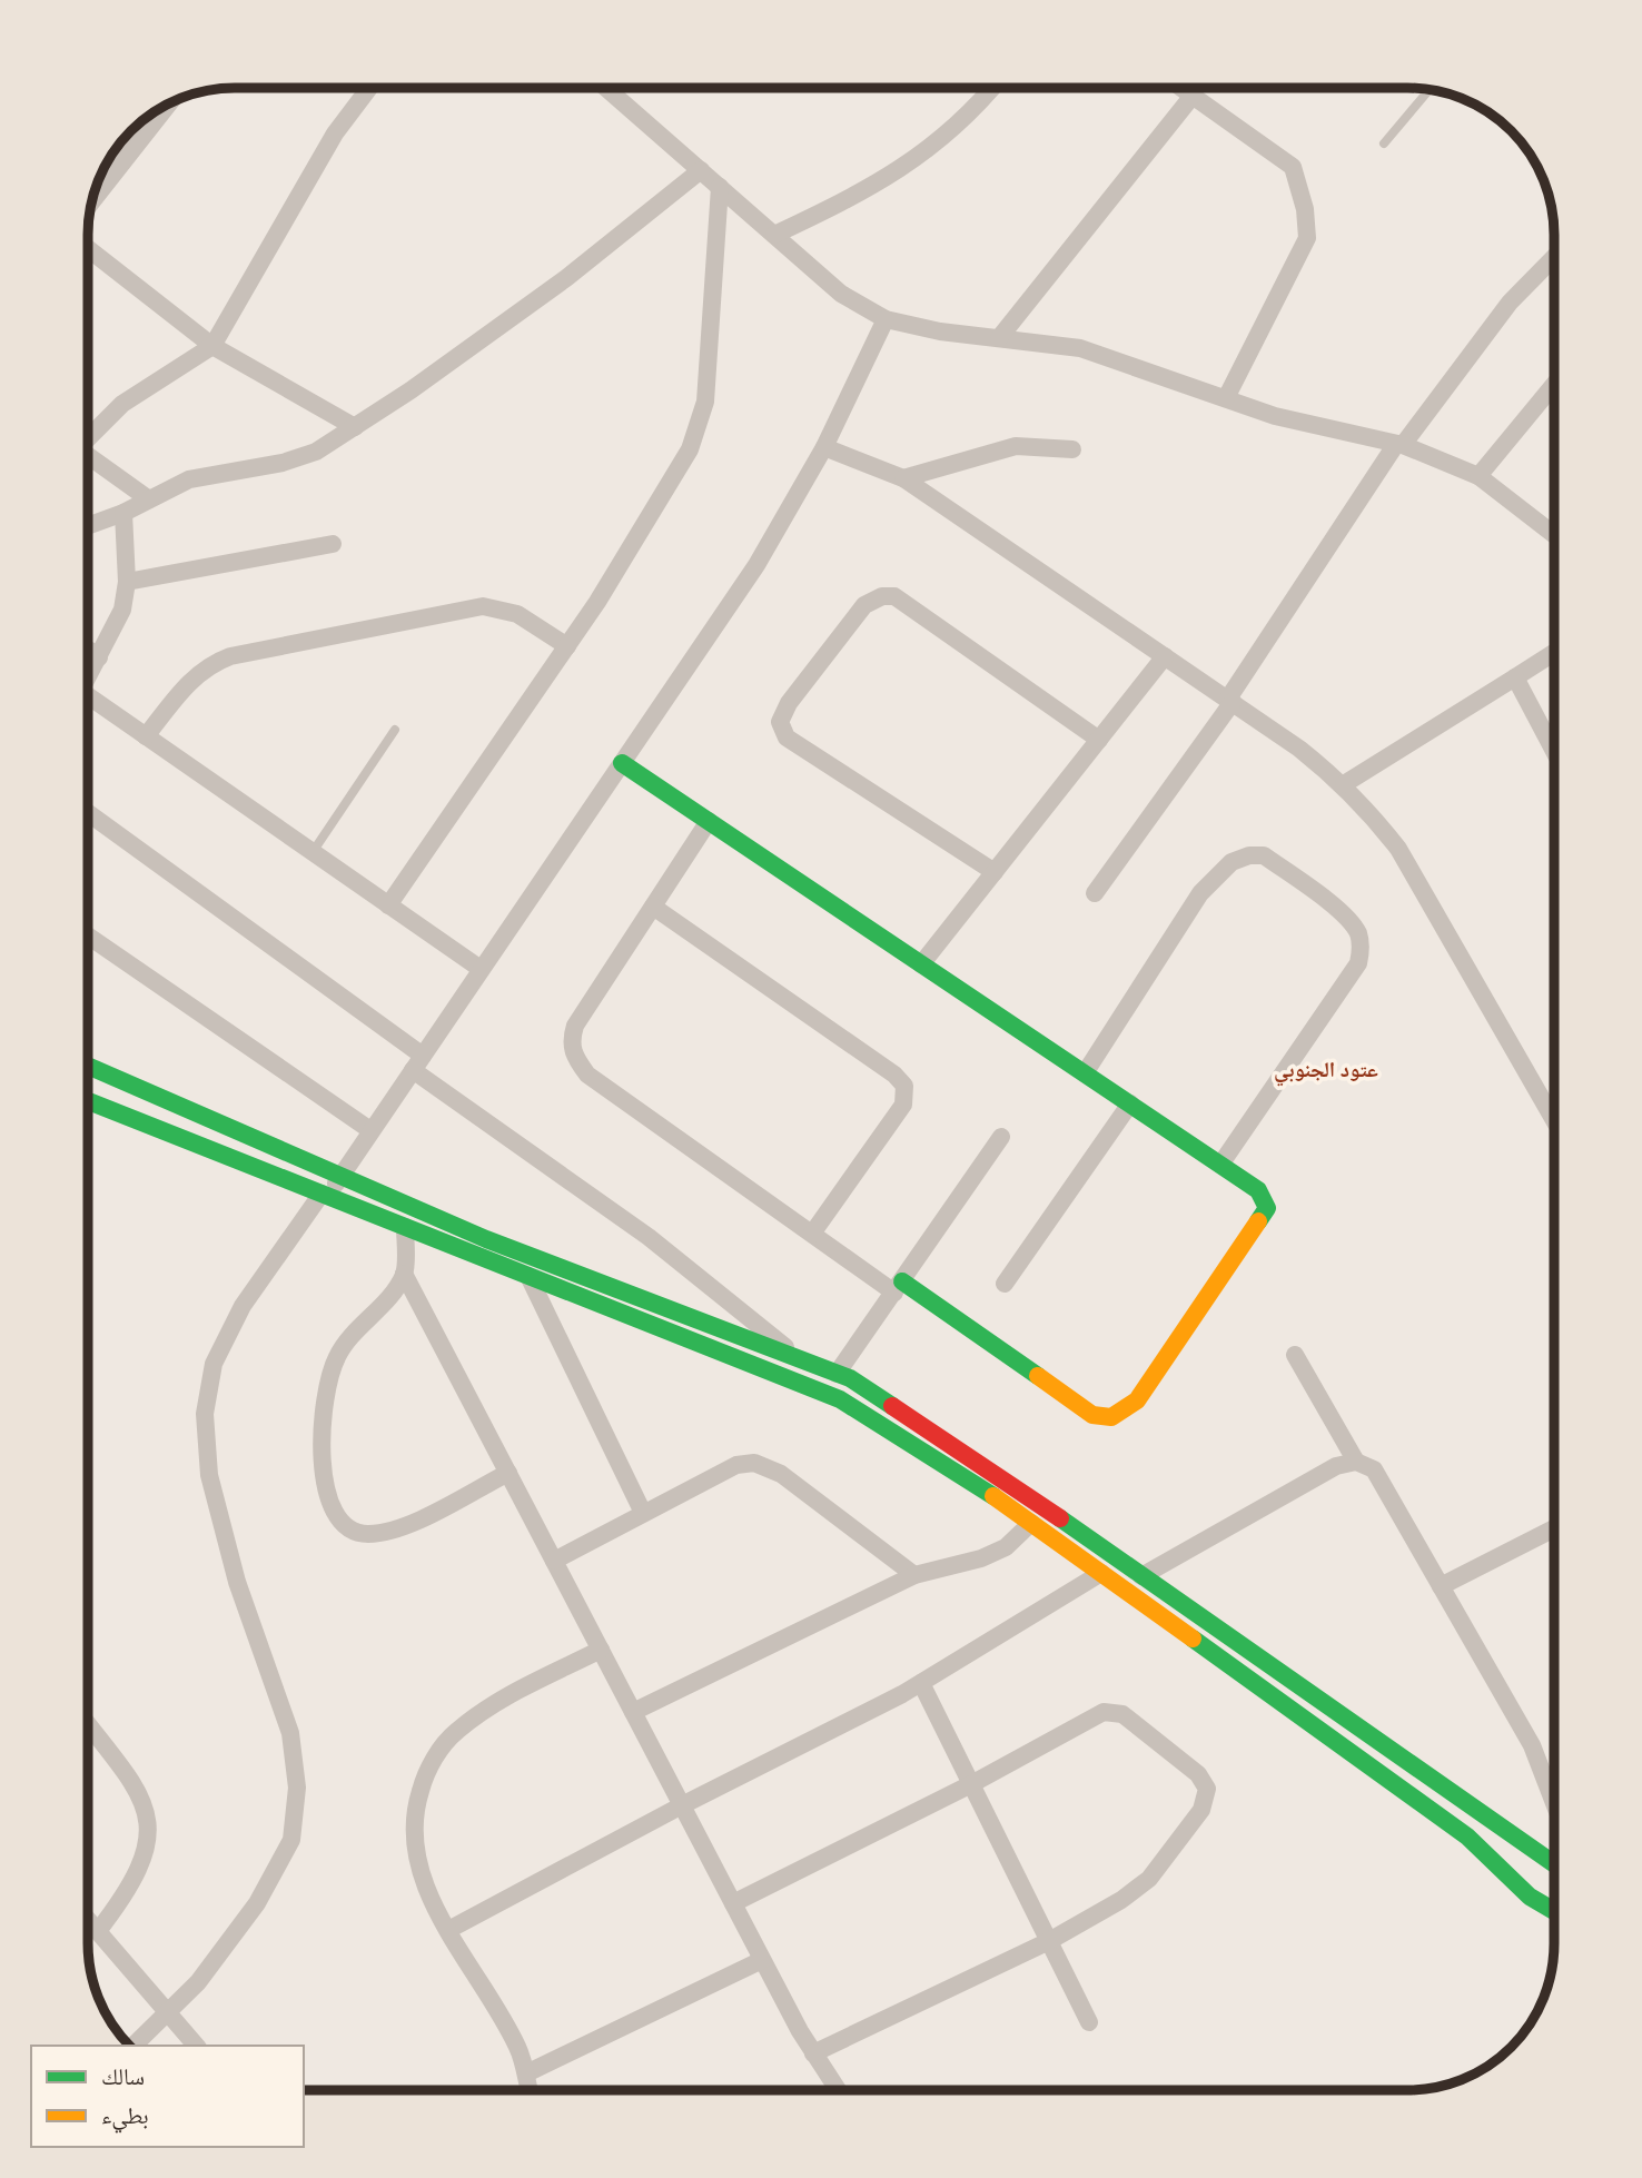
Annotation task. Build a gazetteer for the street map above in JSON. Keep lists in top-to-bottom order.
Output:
{
  "districts": ["عتود الجنوبي"],
  "legend": ["سالك", "بطيء"]
}
